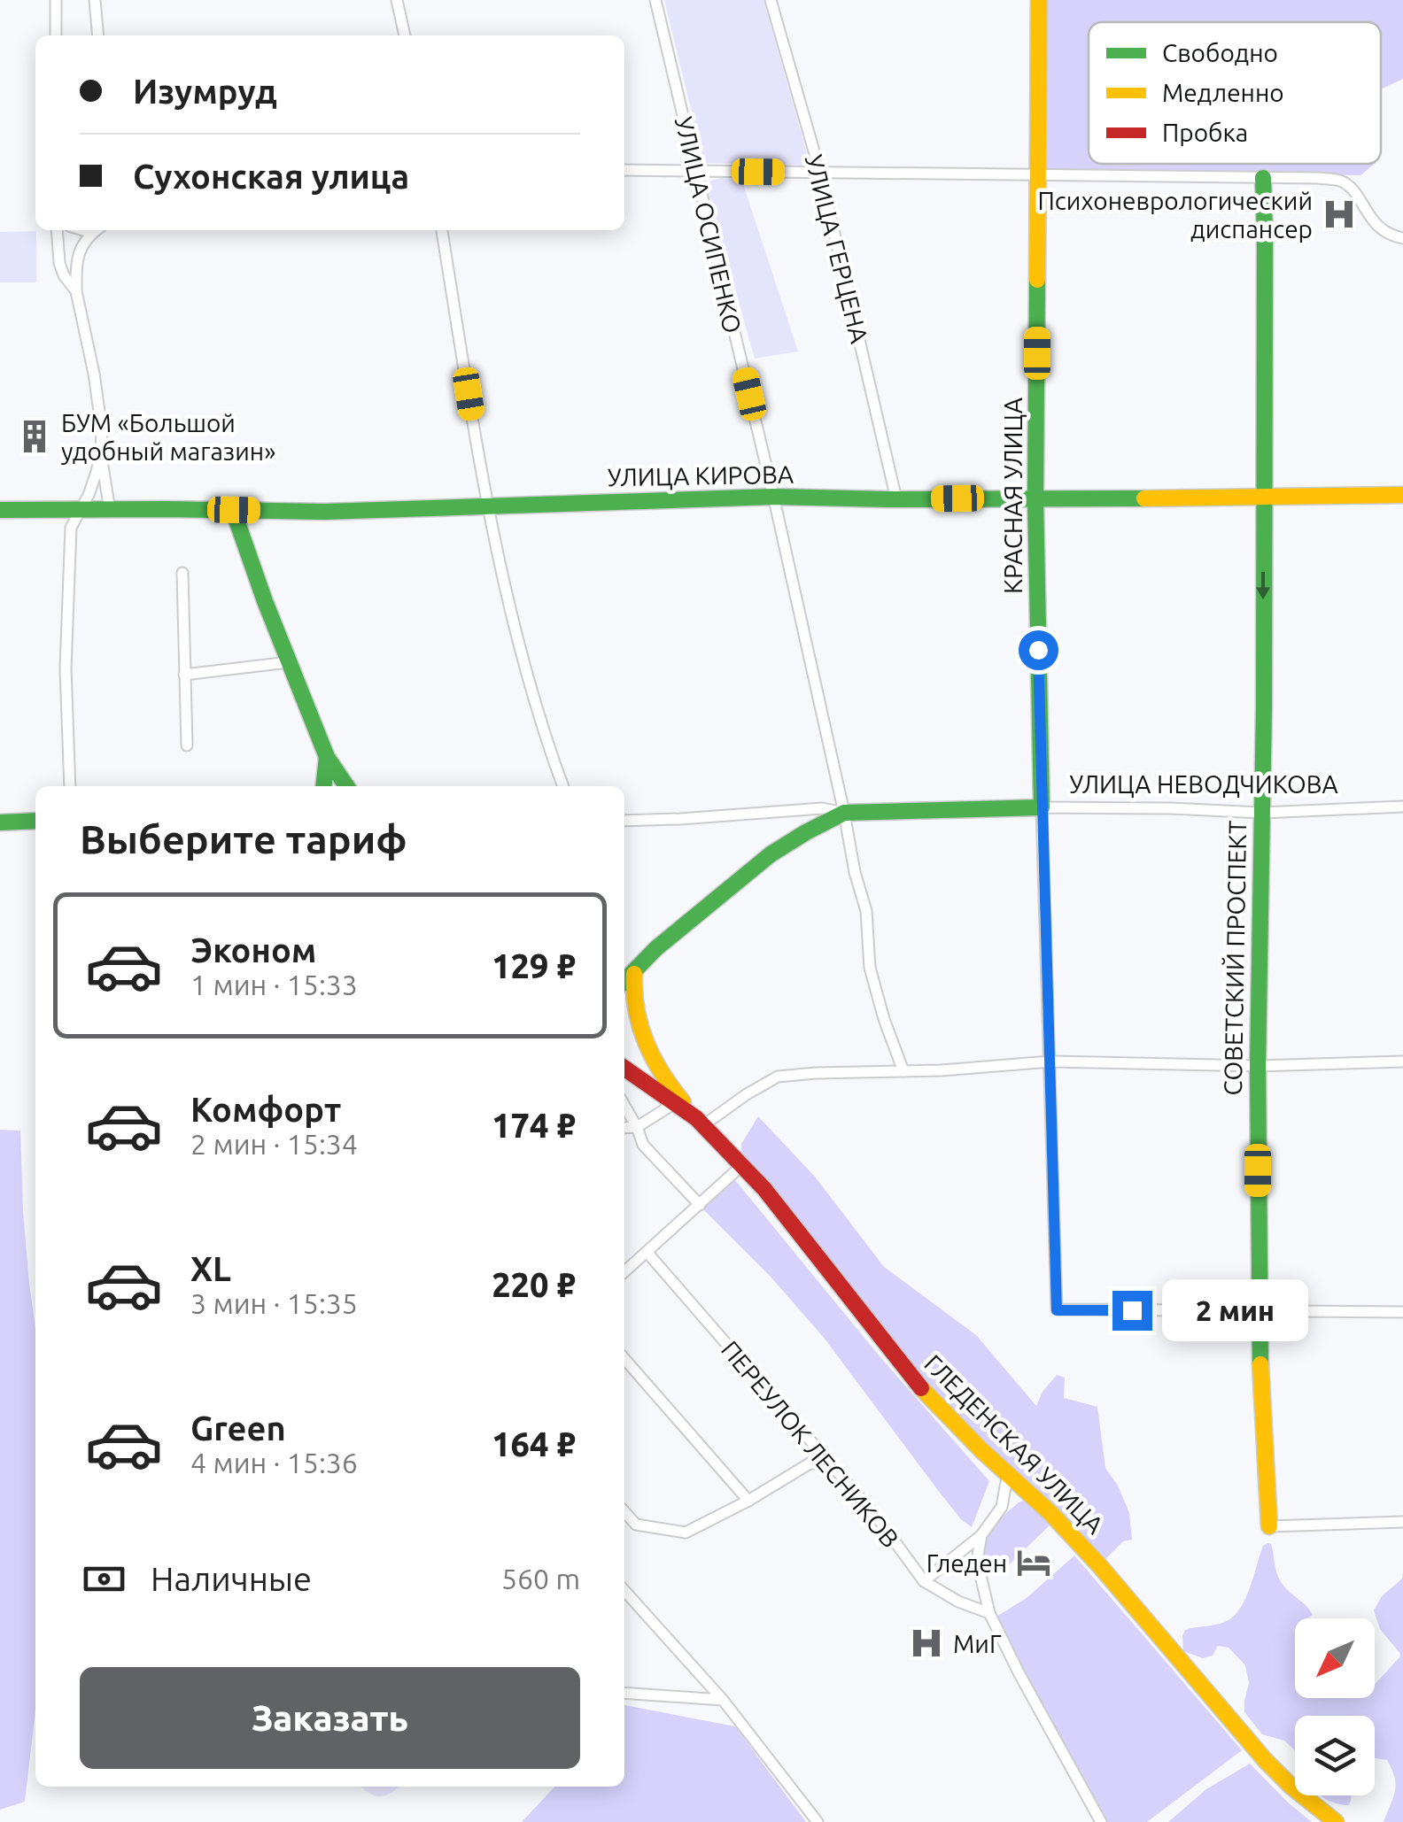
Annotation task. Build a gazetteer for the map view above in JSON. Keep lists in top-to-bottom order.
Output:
{
  "streets": {
    "main road": [
      "УЛИЦА КИРОВА",
      "КРАСНАЯ УЛИЦА",
      "УЛИЦА НЕВОДЧИКОВА",
      "СОВЕТСКИЙ ПРОСПЕКТ",
      "ГЛЕДЕНСКАЯ УЛИЦА"
    ],
    "street": ["УЛИЦА ОСИПЕНКО", "УЛИЦА ГЕРЦЕНА", "ПЕРЕУЛОК ЛЕСНИКОВ"]
  },
  "crossings": [
    ["УЛИЦА ОСИПЕНКО", "УЛИЦА КИРОВА"],
    ["УЛИЦА ОСИПЕНКО", "УЛИЦА НЕВОДЧИКОВА"],
    ["УЛИЦА ГЕРЦЕНА", "УЛИЦА КИРОВА"],
    ["УЛИЦА КИРОВА", "КРАСНАЯ УЛИЦА"],
    ["УЛИЦА КИРОВА", "СОВЕТСКИЙ ПРОСПЕКТ"],
    ["КРАСНАЯ УЛИЦА", "УЛИЦА НЕВОДЧИКОВА"],
    ["КРАСНАЯ УЛИЦА", "СОВЕТСКИЙ ПРОСПЕКТ"],
    ["УЛИЦА НЕВОДЧИКОВА", "СОВЕТСКИЙ ПРОСПЕКТ"]
  ],
  "places": {
    "hospital": ["Психоневрологический диспансер", "МиГ"],
    "building": ["БУМ «Большой удобный магазин»"],
    "hotel": ["Гледен"]
  },
  "legend": ["Свободно", "Медленно", "Пробка"],
  "north": "bottom left",
  "page": {
    "banner": ["Изумруд", "Сухонская улица"],
    "heading": "Выберите тариф",
    "list": [
      {
        "name": "Эконом",
        "note": "1 мин · 15:33",
        "value": "129 ₽"
      },
      {
        "name": "Комфорт",
        "note": "2 мин · 15:34",
        "value": "174 ₽"
      },
      {
        "name": "XL",
        "note": "3 мин · 15:35",
        "value": "220 ₽"
      },
      {
        "name": "Green",
        "note": "4 мин · 15:36",
        "value": "164 ₽"
      }
    ],
    "bubble": "2 мин",
    "pay": ["Наличные", "560 m"],
    "buttons": "Заказать"
  }
}
